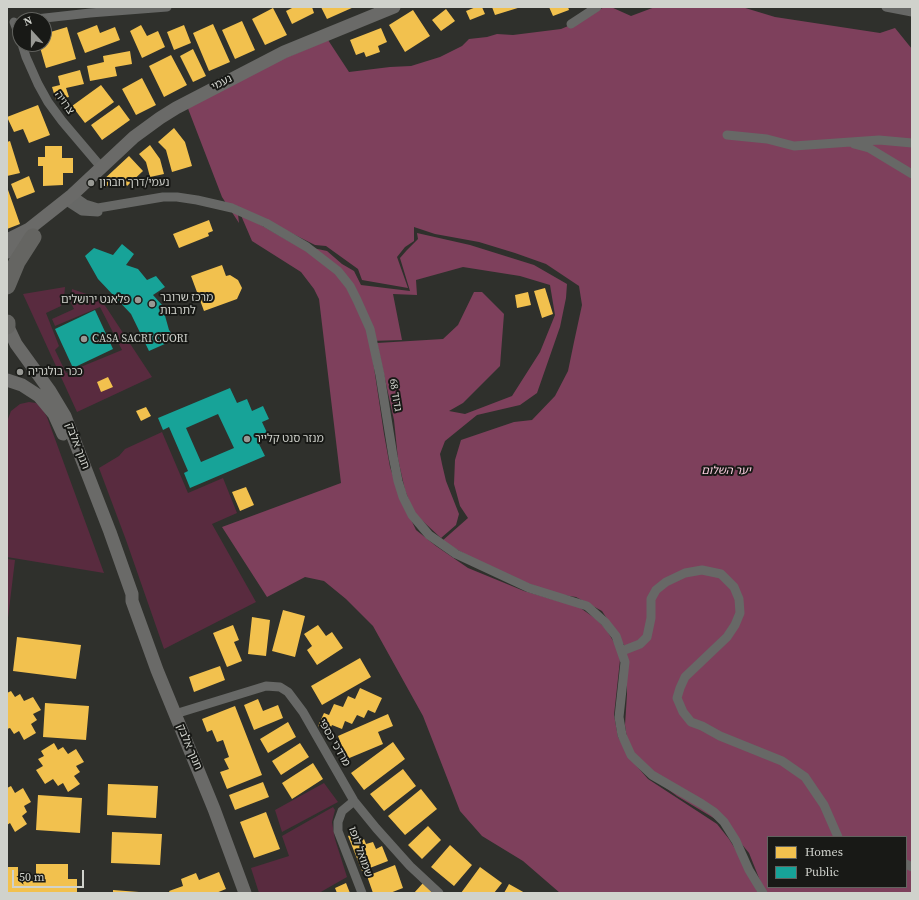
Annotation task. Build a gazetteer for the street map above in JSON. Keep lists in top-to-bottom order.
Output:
{
  "streets": {
    "street": [
      "נעמי",
      "צרויה",
      "גדוד 68",
      "חנוך אלבק",
      "מרדכי כספי",
      "שמואל לופו"
    ]
  },
  "crossings": [
    ["נעמי", "צרויה"],
    ["נעמי", "גדוד 68"],
    ["חנוך אלבק", "מרדכי כספי"],
    ["מרדכי כספי", "שמואל לופו"]
  ],
  "parks": ["יער השלום"],
  "places": [
    "נעמי/דרך חברון",
    "פלאנט ירושלים",
    "מרכז שרובר לתרבות",
    "CASA SACRI CUORI",
    "ככר בולגריה",
    "מנזר סנט קלייר"
  ],
  "legend": ["Homes", "Public"],
  "scale_bar": "50 m",
  "north": "top"
}
